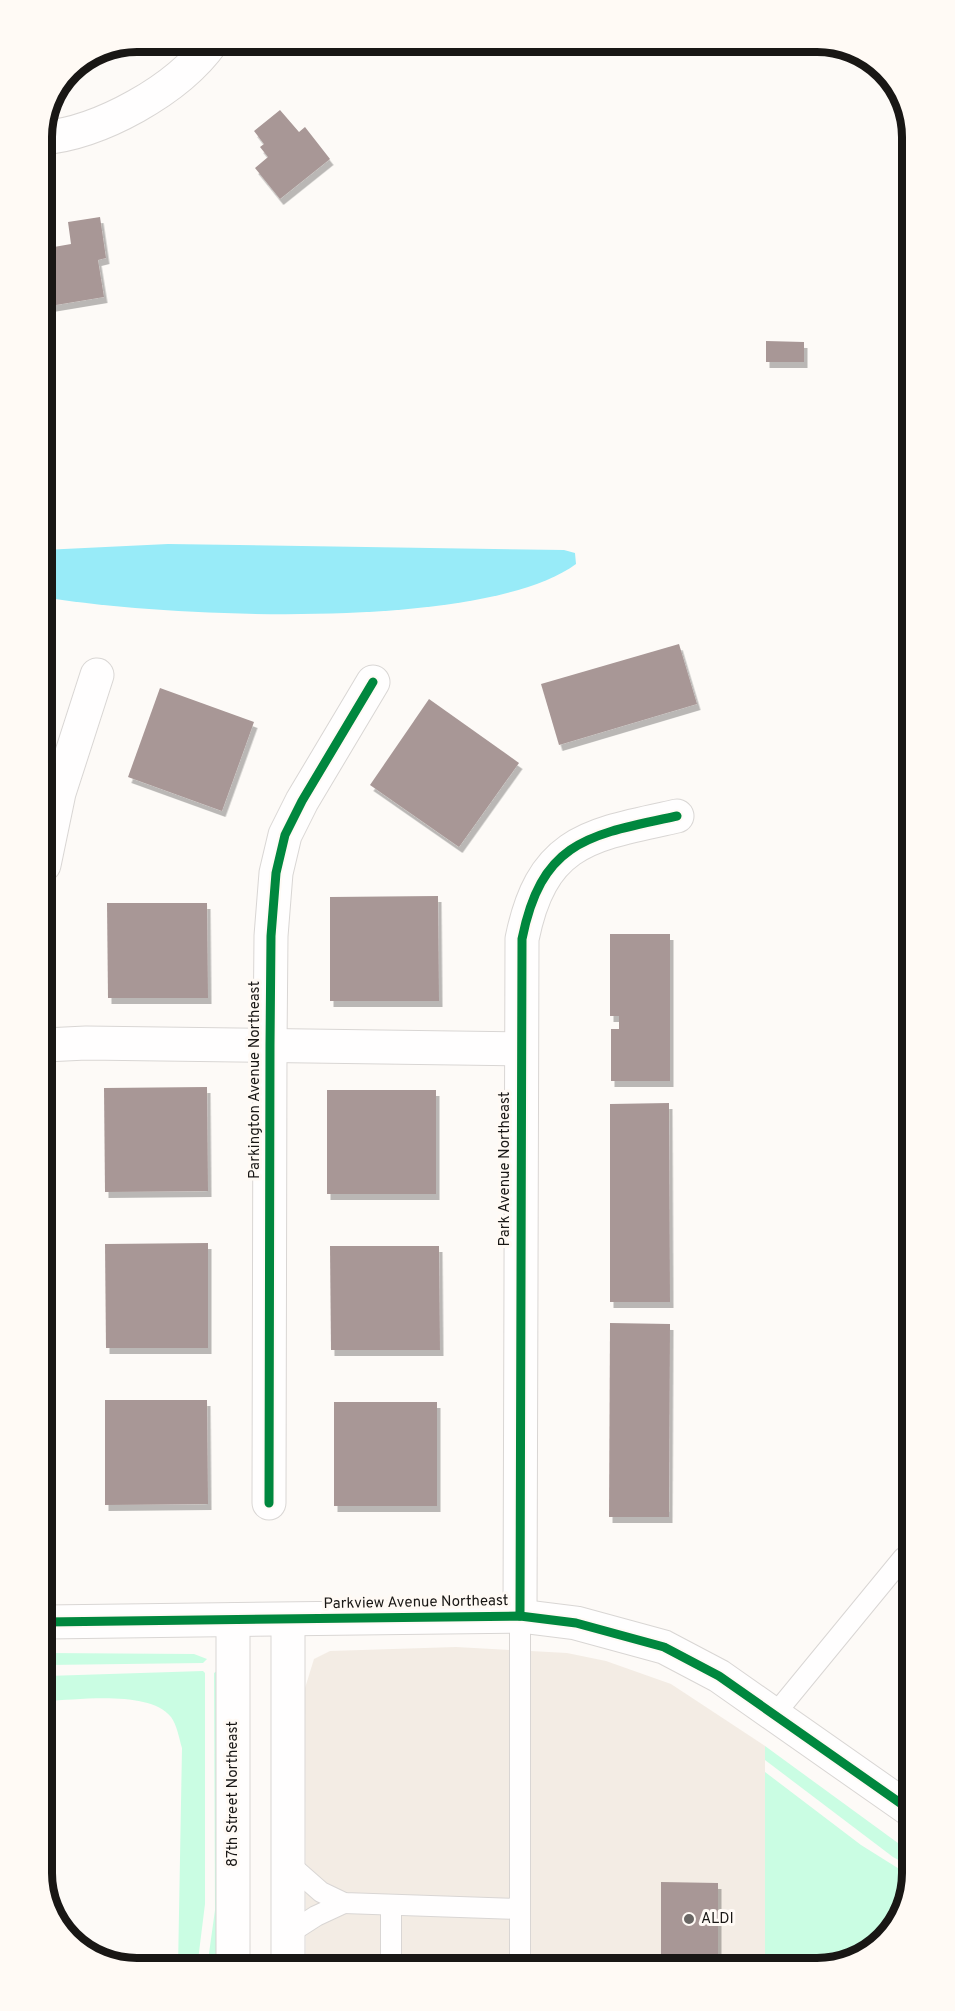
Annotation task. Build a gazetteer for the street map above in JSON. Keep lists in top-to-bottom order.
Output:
{
  "streets": {
    "street": [
      "Parkington Avenue Northeast",
      "Park Avenue Northeast",
      "Parkview Avenue Northeast",
      "87th Street Northeast"
    ]
  },
  "crossings": [
    ["Parkington Avenue Northeast", "Park Avenue Northeast"],
    ["Park Avenue Northeast", "Parkview Avenue Northeast"],
    ["Parkview Avenue Northeast", "87th Street Northeast"]
  ],
  "places": ["ALDI"]
}
